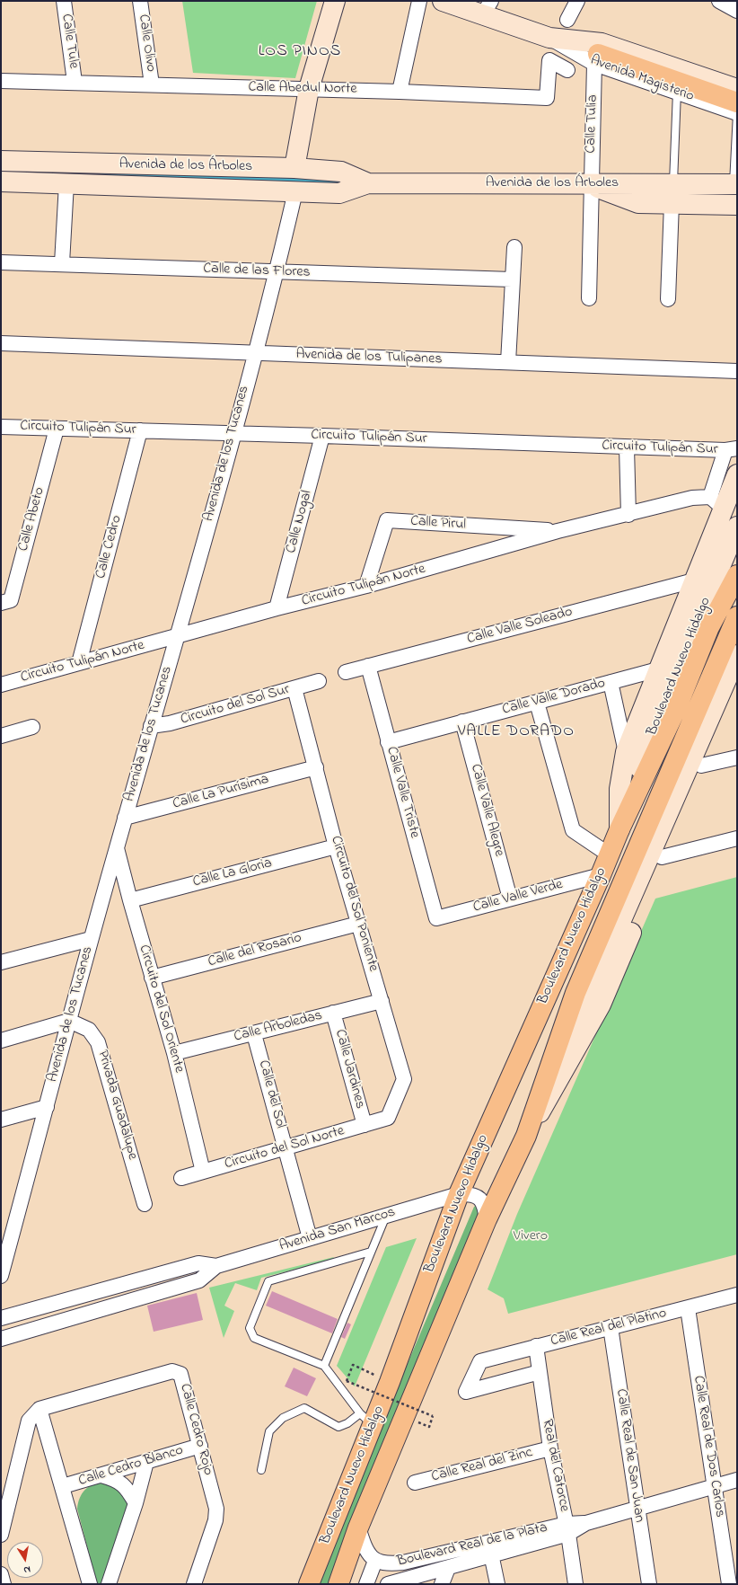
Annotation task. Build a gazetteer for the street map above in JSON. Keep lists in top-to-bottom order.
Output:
{
  "streets": {
    "main road": ["Avenida Magisterio", "Avenida de los Árboles", "Boulevard Nuevo Hidalgo"],
    "street": [
      "Calle Tule",
      "Calle Olivo",
      "Calle Abedul Norte",
      "Calle Tulia",
      "Calle de las Flores",
      "Avenida de los Tulipanes",
      "Circuito Tulipán Sur",
      "Avenida de los Tucanes",
      "Calle Abeto",
      "Calle Nogal",
      "Calle Pirul",
      "Calle Cedro",
      "Circuito Tulipán Norte",
      "Calle Valle Soleado",
      "Calle Valle Dorado",
      "Circuito del Sol Sur",
      "Calle La Purísima",
      "Calle Valle Triste",
      "Calle Valle Alegre",
      "Calle La Gloria",
      "Calle Valle Verde",
      "Circuito del Sol Poniente",
      "Calle del Rosario",
      "Circuito del Sol Oriente",
      "Calle Arboledas",
      "Calle Jardines",
      "Calle del Sol",
      "Privada Guadalupe",
      "Circuito del Sol Norte",
      "Avenida San Marcos",
      "Calle Real del Platino",
      "Calle Cedro Rojo",
      "Calle Real de Dos Carlos",
      "Calle Real de San Juan",
      "Calle Real del Zinc",
      "Real del Catorce",
      "Calle Cedro Blanco",
      "Boulevard Real de la Plata"
    ]
  },
  "crossings": [
    ["Calle Tule", "Calle Abedul Norte"],
    ["Calle Olivo", "Calle Abedul Norte"],
    ["Avenida Magisterio", "Calle Tulia"],
    ["Calle Tulia", "Avenida de los Árboles"],
    ["Avenida de los Árboles", "Avenida de los Tucanes"],
    ["Calle de las Flores", "Avenida de los Tucanes"],
    ["Avenida de los Tulipanes", "Avenida de los Tucanes"],
    ["Circuito Tulipán Sur", "Avenida de los Tucanes"],
    ["Circuito Tulipán Sur", "Calle Abeto"],
    ["Circuito Tulipán Sur", "Calle Nogal"],
    ["Circuito Tulipán Sur", "Calle Cedro"],
    ["Avenida de los Tucanes", "Circuito Tulipán Norte"],
    ["Avenida de los Tucanes", "Circuito del Sol Sur"],
    ["Avenida de los Tucanes", "Calle La Purísima"],
    ["Avenida de los Tucanes", "Circuito del Sol Oriente"],
    ["Avenida de los Tucanes", "Privada Guadalupe"],
    ["Calle Nogal", "Circuito Tulipán Norte"],
    ["Calle Pirul", "Circuito Tulipán Norte"],
    ["Calle Cedro", "Circuito Tulipán Norte"],
    ["Calle Valle Soleado", "Calle Valle Triste"],
    ["Boulevard Nuevo Hidalgo", "Calle Valle Verde"],
    ["Boulevard Nuevo Hidalgo", "Avenida San Marcos"],
    ["Boulevard Nuevo Hidalgo", "Boulevard Real de la Plata"],
    ["Calle Valle Dorado", "Calle Valle Triste"],
    ["Calle Valle Dorado", "Calle Valle Alegre"],
    ["Circuito del Sol Sur", "Circuito del Sol Poniente"],
    ["Calle La Purísima", "Circuito del Sol Poniente"],
    ["Calle Valle Triste", "Calle Valle Verde"],
    ["Calle Valle Alegre", "Calle Valle Verde"],
    ["Calle La Gloria", "Circuito del Sol Poniente"],
    ["Calle La Gloria", "Circuito del Sol Oriente"],
    ["Circuito del Sol Poniente", "Calle del Rosario"],
    ["Circuito del Sol Poniente", "Calle Arboledas"],
    ["Circuito del Sol Poniente", "Circuito del Sol Norte"],
    ["Calle del Rosario", "Circuito del Sol Oriente"],
    ["Circuito del Sol Oriente", "Calle Arboledas"],
    ["Circuito del Sol Oriente", "Circuito del Sol Norte"],
    ["Calle Arboledas", "Calle Jardines"],
    ["Calle Arboledas", "Calle del Sol"],
    ["Calle Jardines", "Circuito del Sol Norte"],
    ["Calle del Sol", "Circuito del Sol Norte"],
    ["Calle del Sol", "Avenida San Marcos"],
    ["Calle Real del Platino", "Calle Real de Dos Carlos"],
    ["Calle Real del Platino", "Calle Real de San Juan"],
    ["Calle Real del Platino", "Real del Catorce"],
    ["Calle Cedro Rojo", "Calle Cedro Blanco"],
    ["Calle Real de Dos Carlos", "Boulevard Real de la Plata"],
    ["Calle Real de San Juan", "Boulevard Real de la Plata"],
    ["Calle Real del Zinc", "Real del Catorce"],
    ["Real del Catorce", "Boulevard Real de la Plata"]
  ],
  "districts": ["LOS PINOS", "VALLE DORADO"],
  "parks": ["Vivero"],
  "north": "bottom"
}
